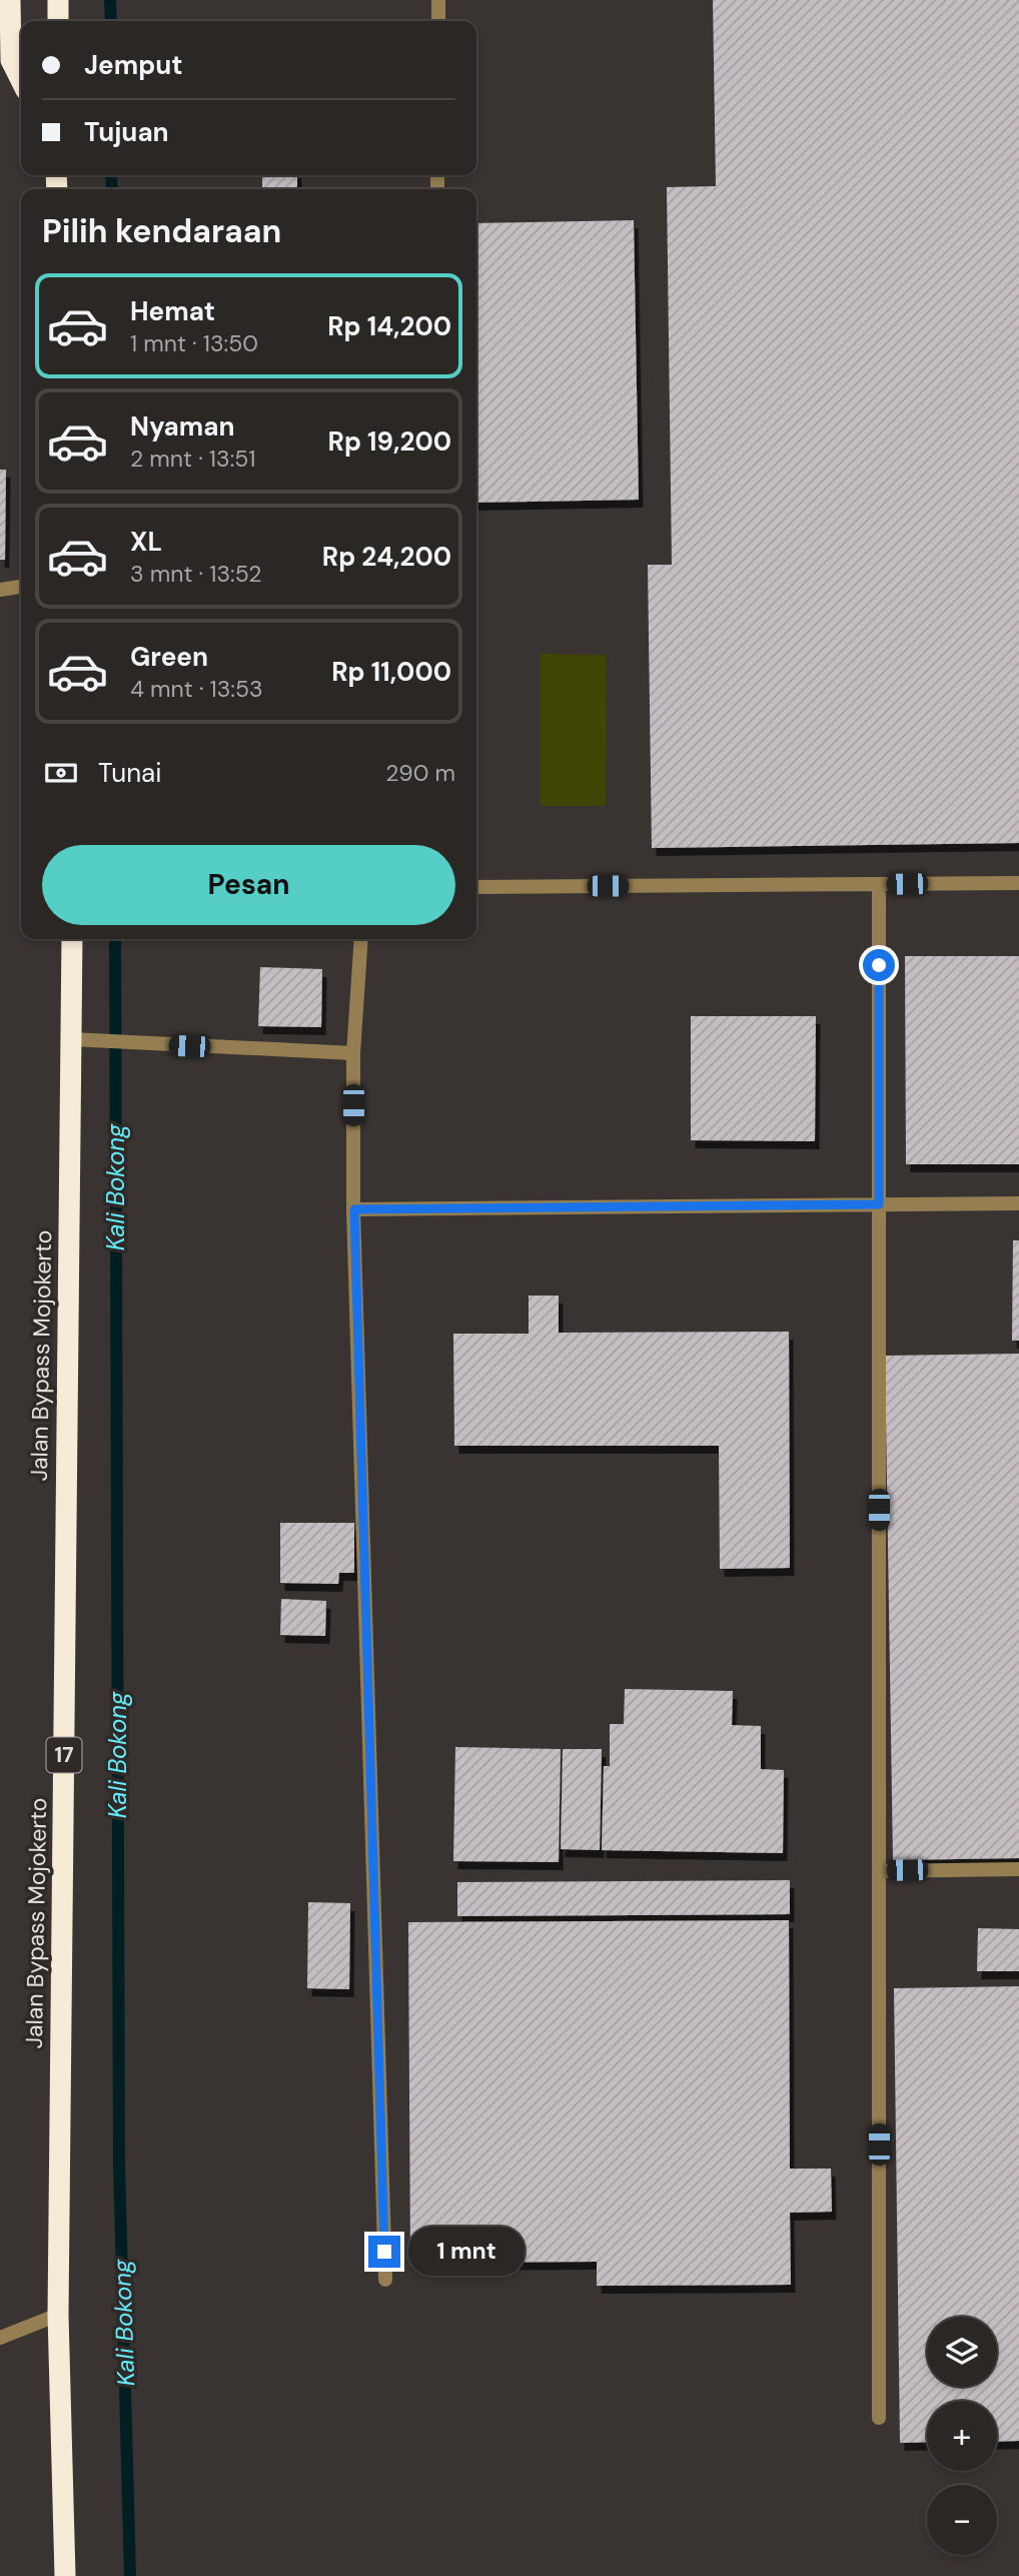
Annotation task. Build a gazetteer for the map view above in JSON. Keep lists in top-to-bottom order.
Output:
{
  "streets": {
    "highway": ["Jalan Bypass Mojokerto", "17"]
  },
  "water": ["Kali Bokong"],
  "page": {
    "banner": ["Jemput", "Tujuan"],
    "heading": "Pilih kendaraan",
    "list": [
      {
        "name": "Hemat",
        "note": "1 mnt · 13:50",
        "value": "Rp 14,200"
      },
      {
        "name": "Nyaman",
        "note": "2 mnt · 13:51",
        "value": "Rp 19,200"
      },
      {
        "name": "XL",
        "note": "3 mnt · 13:52",
        "value": "Rp 24,200"
      },
      {
        "name": "Green",
        "note": "4 mnt · 13:53",
        "value": "Rp 11,000"
      }
    ],
    "pay": ["Tunai", "290 m"],
    "buttons": "Pesan",
    "bubble": "1 mnt",
    "map_buttons": ["+", "−"]
  }
}
